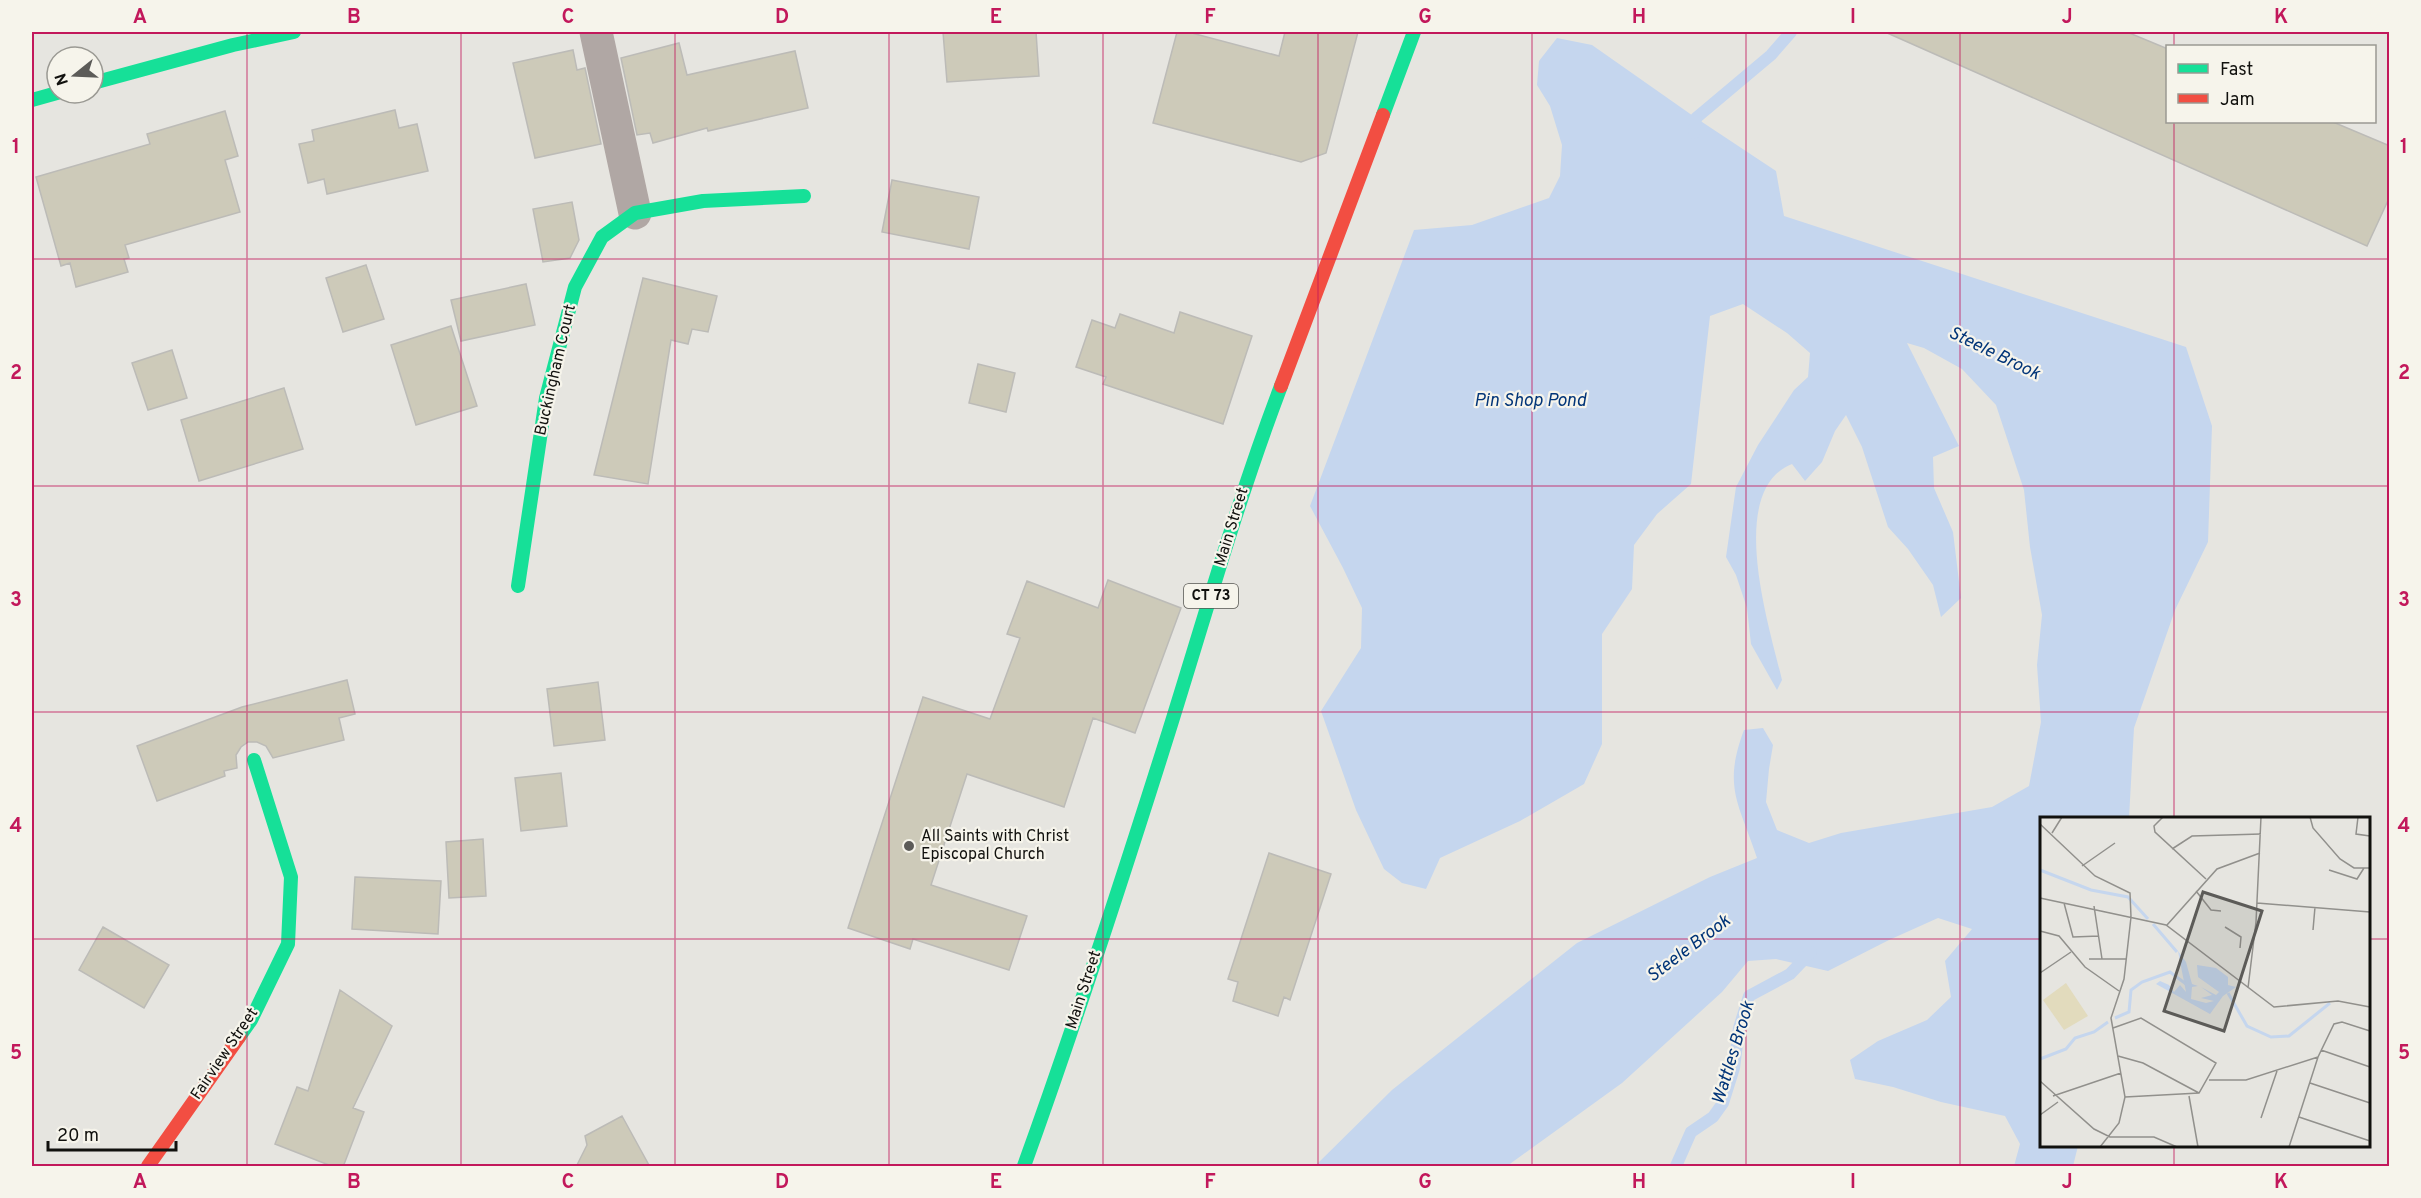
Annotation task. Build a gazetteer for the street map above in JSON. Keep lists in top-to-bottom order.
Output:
{
  "streets": {
    "main road": [
      "Buckingham Court",
      "Main Street",
      "CT 73",
      "Fairview Street"
    ]
  },
  "water": ["Steele Brook", "Pin Shop Pond", "Wattles Brook"],
  "places": ["All Saints with Christ Episcopal Church"],
  "legend": ["Fast", "Jam"],
  "scale_bar": "20 m",
  "north": "left",
  "grid": {
    "columns": [
      "A",
      "B",
      "C",
      "D",
      "E",
      "F",
      "G",
      "H",
      "I",
      "J",
      "K"
    ],
    "rows": [
      "1",
      "2",
      "3",
      "4",
      "5"
    ]
  }
}
